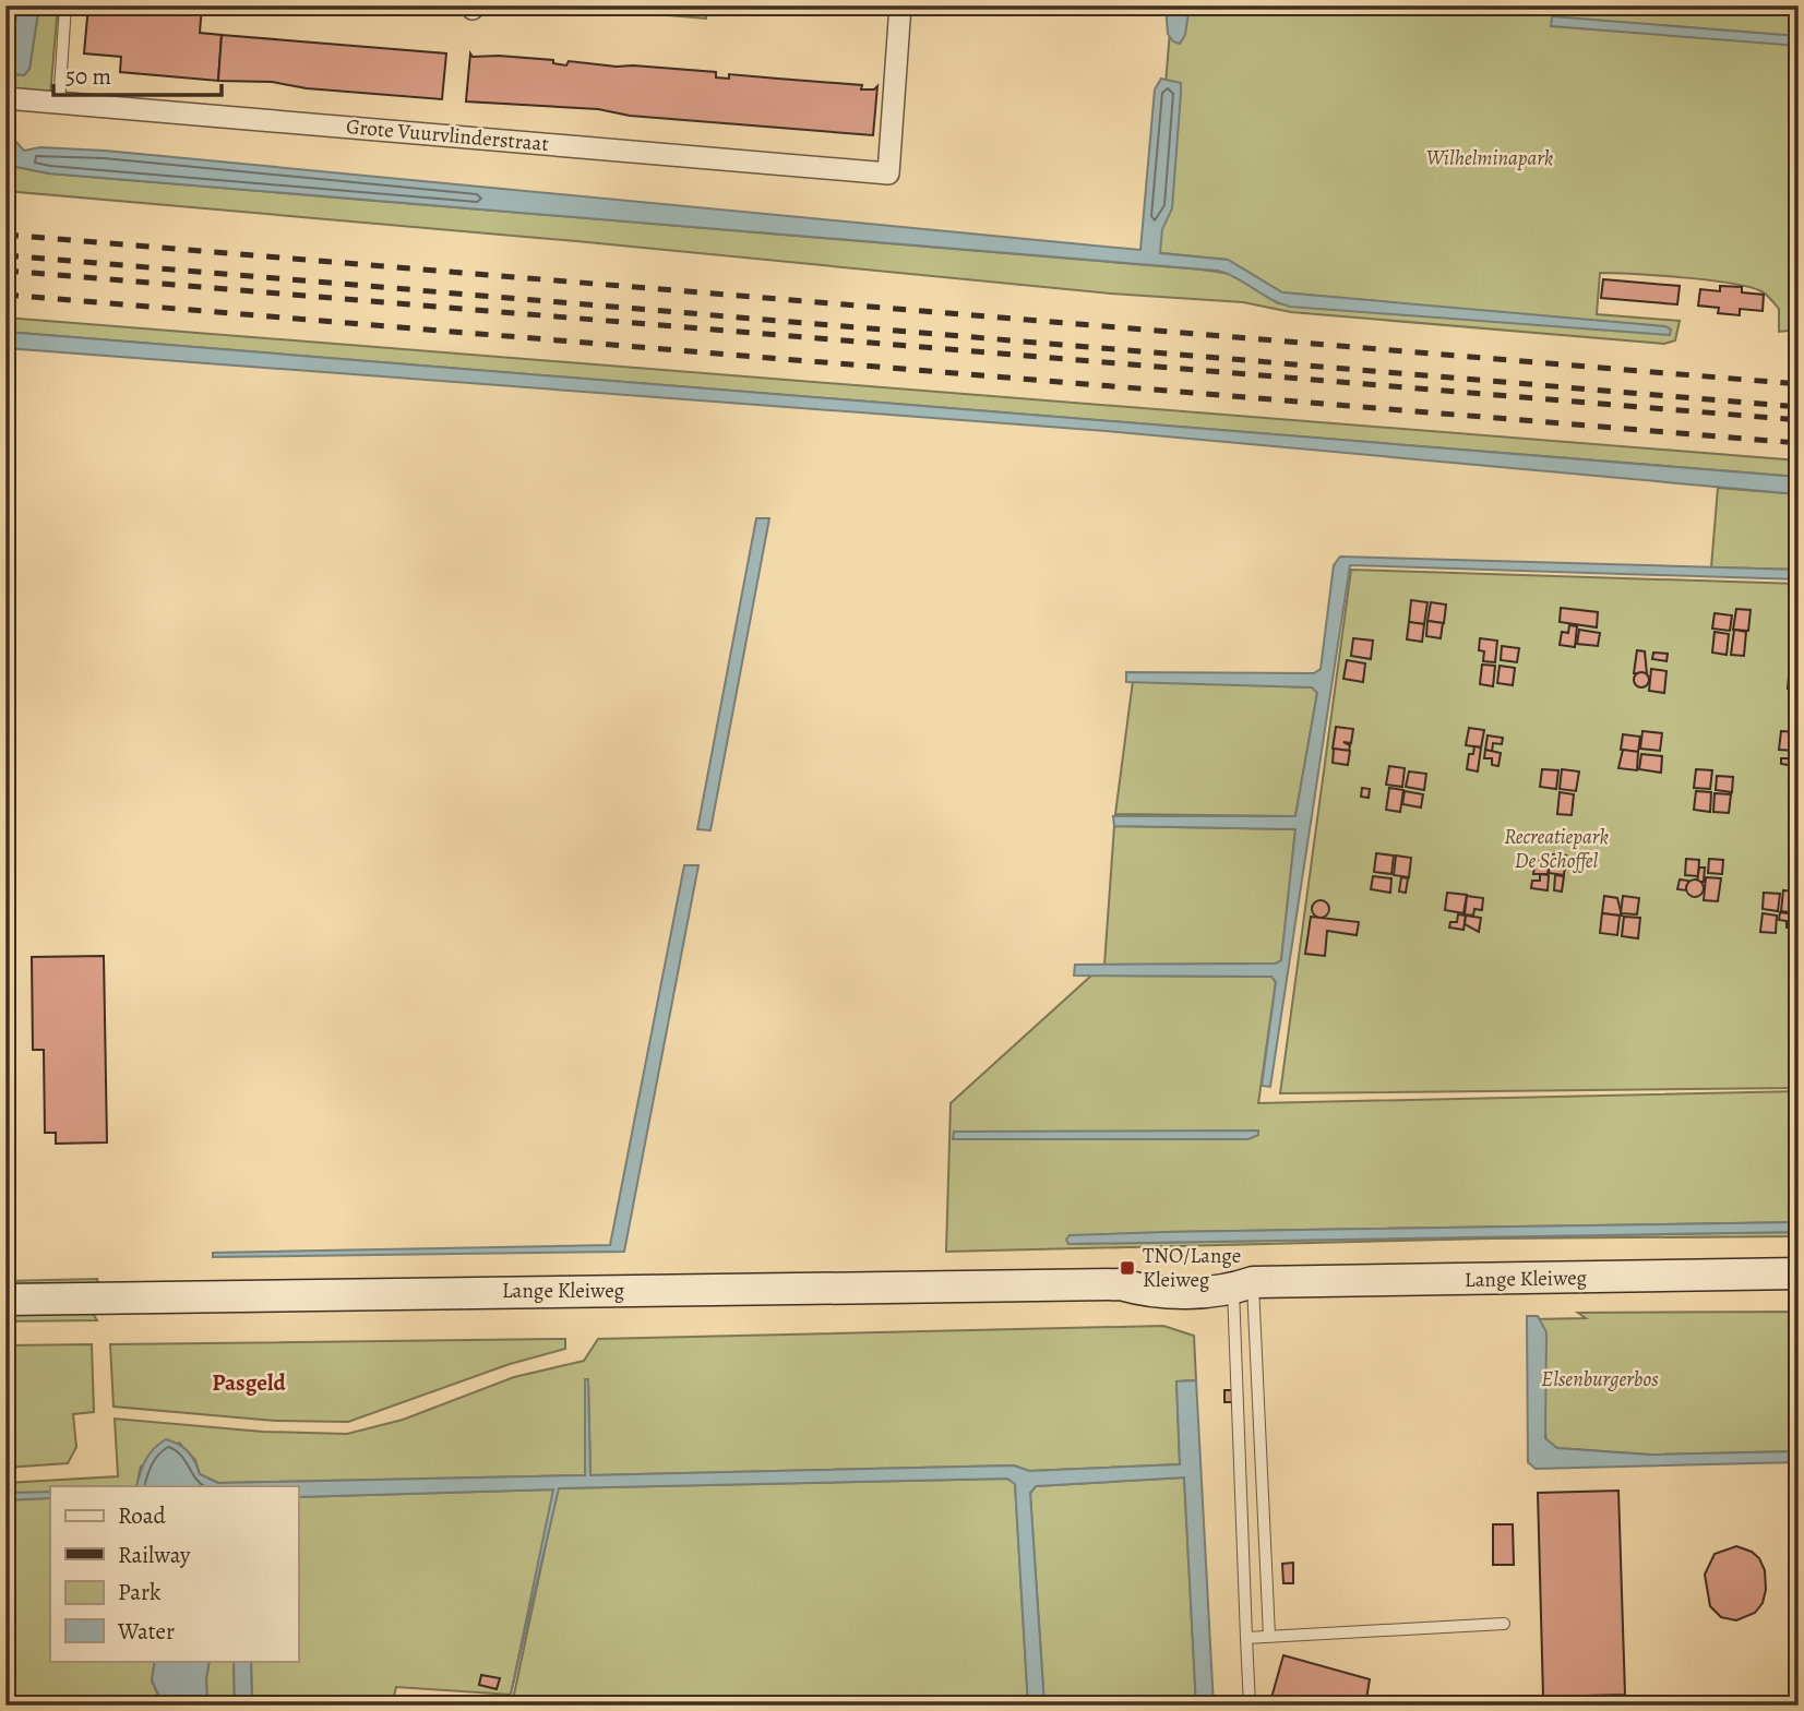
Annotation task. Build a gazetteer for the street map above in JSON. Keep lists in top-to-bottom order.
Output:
{
  "streets": {
    "street": ["Grote Vuurvlinderstraat", "Lange Kleiweg"]
  },
  "districts": ["Pasgeld"],
  "parks": ["Wilhelminapark", "Recreatiepark De Schoffel", "Elsenburgerbos"],
  "places": {
    "transit": ["TNO/Lange Kleiweg"]
  },
  "legend": [
    "Road",
    "Railway",
    "Park",
    "Water"
  ],
  "scale_bar": "50 m"
}
